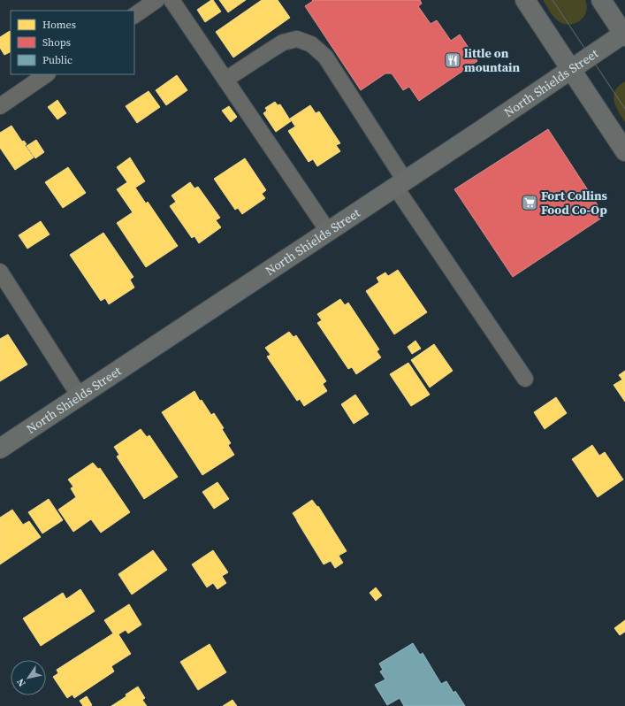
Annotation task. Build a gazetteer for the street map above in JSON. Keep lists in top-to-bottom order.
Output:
{
  "streets": {
    "main road": ["North Shields Street"]
  },
  "places": {
    "restaurant": ["little on mountain"],
    "supermarket": ["Fort Collins Food Co-Op"]
  },
  "legend": ["Homes", "Shops", "Public"],
  "north": "bottom left"
}
